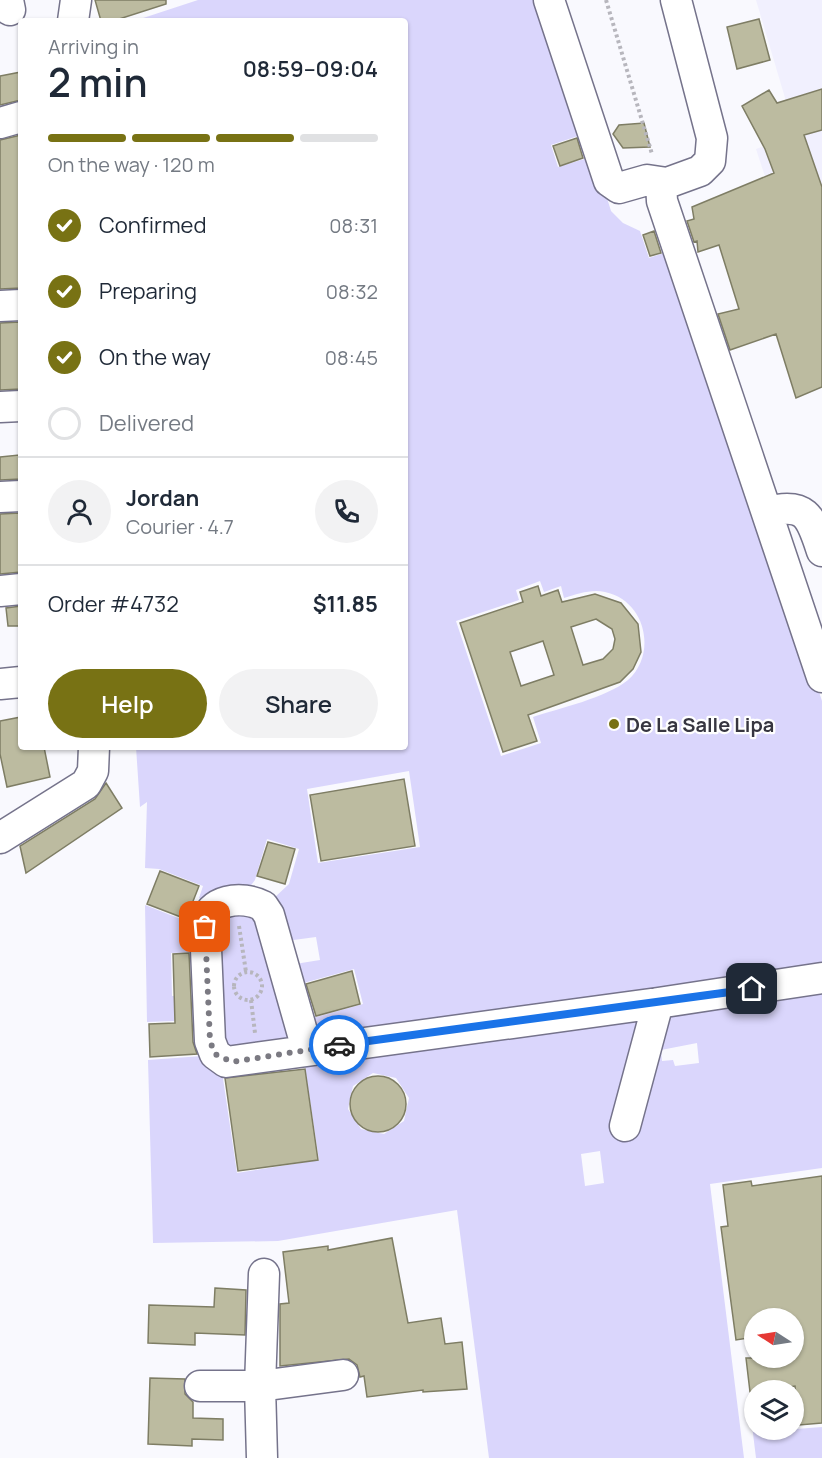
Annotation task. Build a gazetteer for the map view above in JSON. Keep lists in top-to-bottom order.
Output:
{
  "places": ["De La Salle Lipa"],
  "north": "left",
  "page": {
    "heading": ["2 min", "Arriving in", "08:59–09:04"],
    "panel": [
      "Jordan",
      "Courier · 4.7",
      "Order #4732",
      "$11.85"
    ],
    "bar": "On the way · 120 m",
    "list": [
      ["Confirmed", "08:31"],
      ["Preparing", "08:32"],
      ["On the way", "08:45"],
      "Delivered"
    ],
    "buttons": ["Help", "Share"]
  }
}
